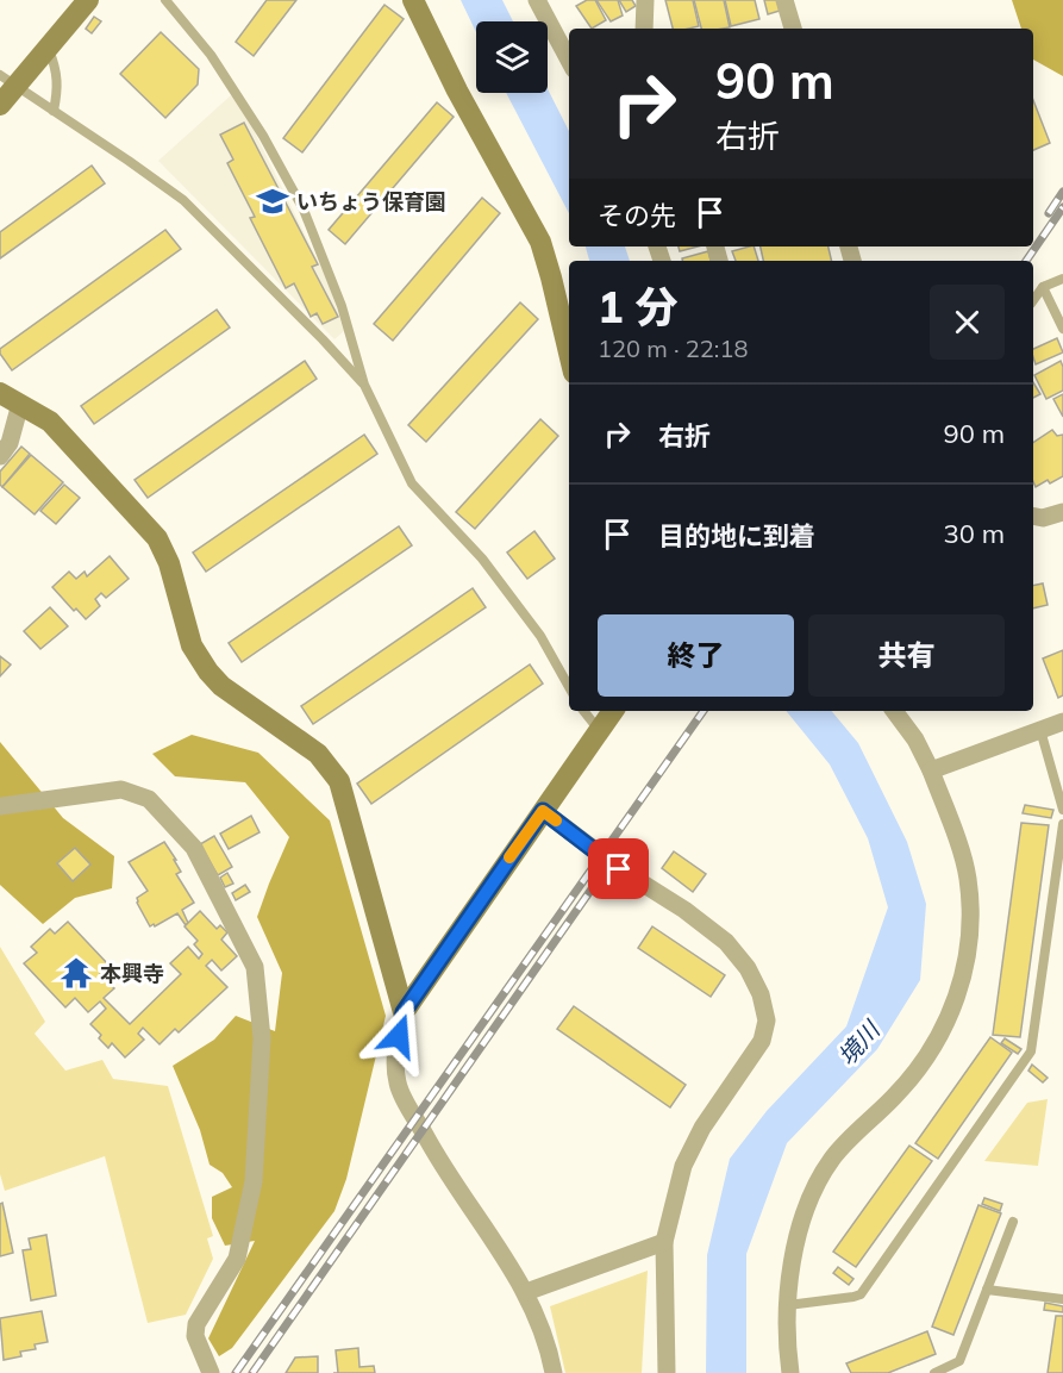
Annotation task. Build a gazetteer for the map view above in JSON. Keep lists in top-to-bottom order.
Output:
{
  "water": ["境川"],
  "places": {
    "school or university": ["いちょう保育園"],
    "temple": ["本興寺"]
  },
  "page": {
    "turn": ["90 m", "右折"],
    "then": "その先",
    "heading": ["1 分", "120 m · 22:18"],
    "list": [
      {
        "name": "右折",
        "value": "90 m"
      },
      {
        "name": "目的地に到着",
        "value": "30 m"
      }
    ],
    "buttons": ["終了", "共有"]
  }
}
